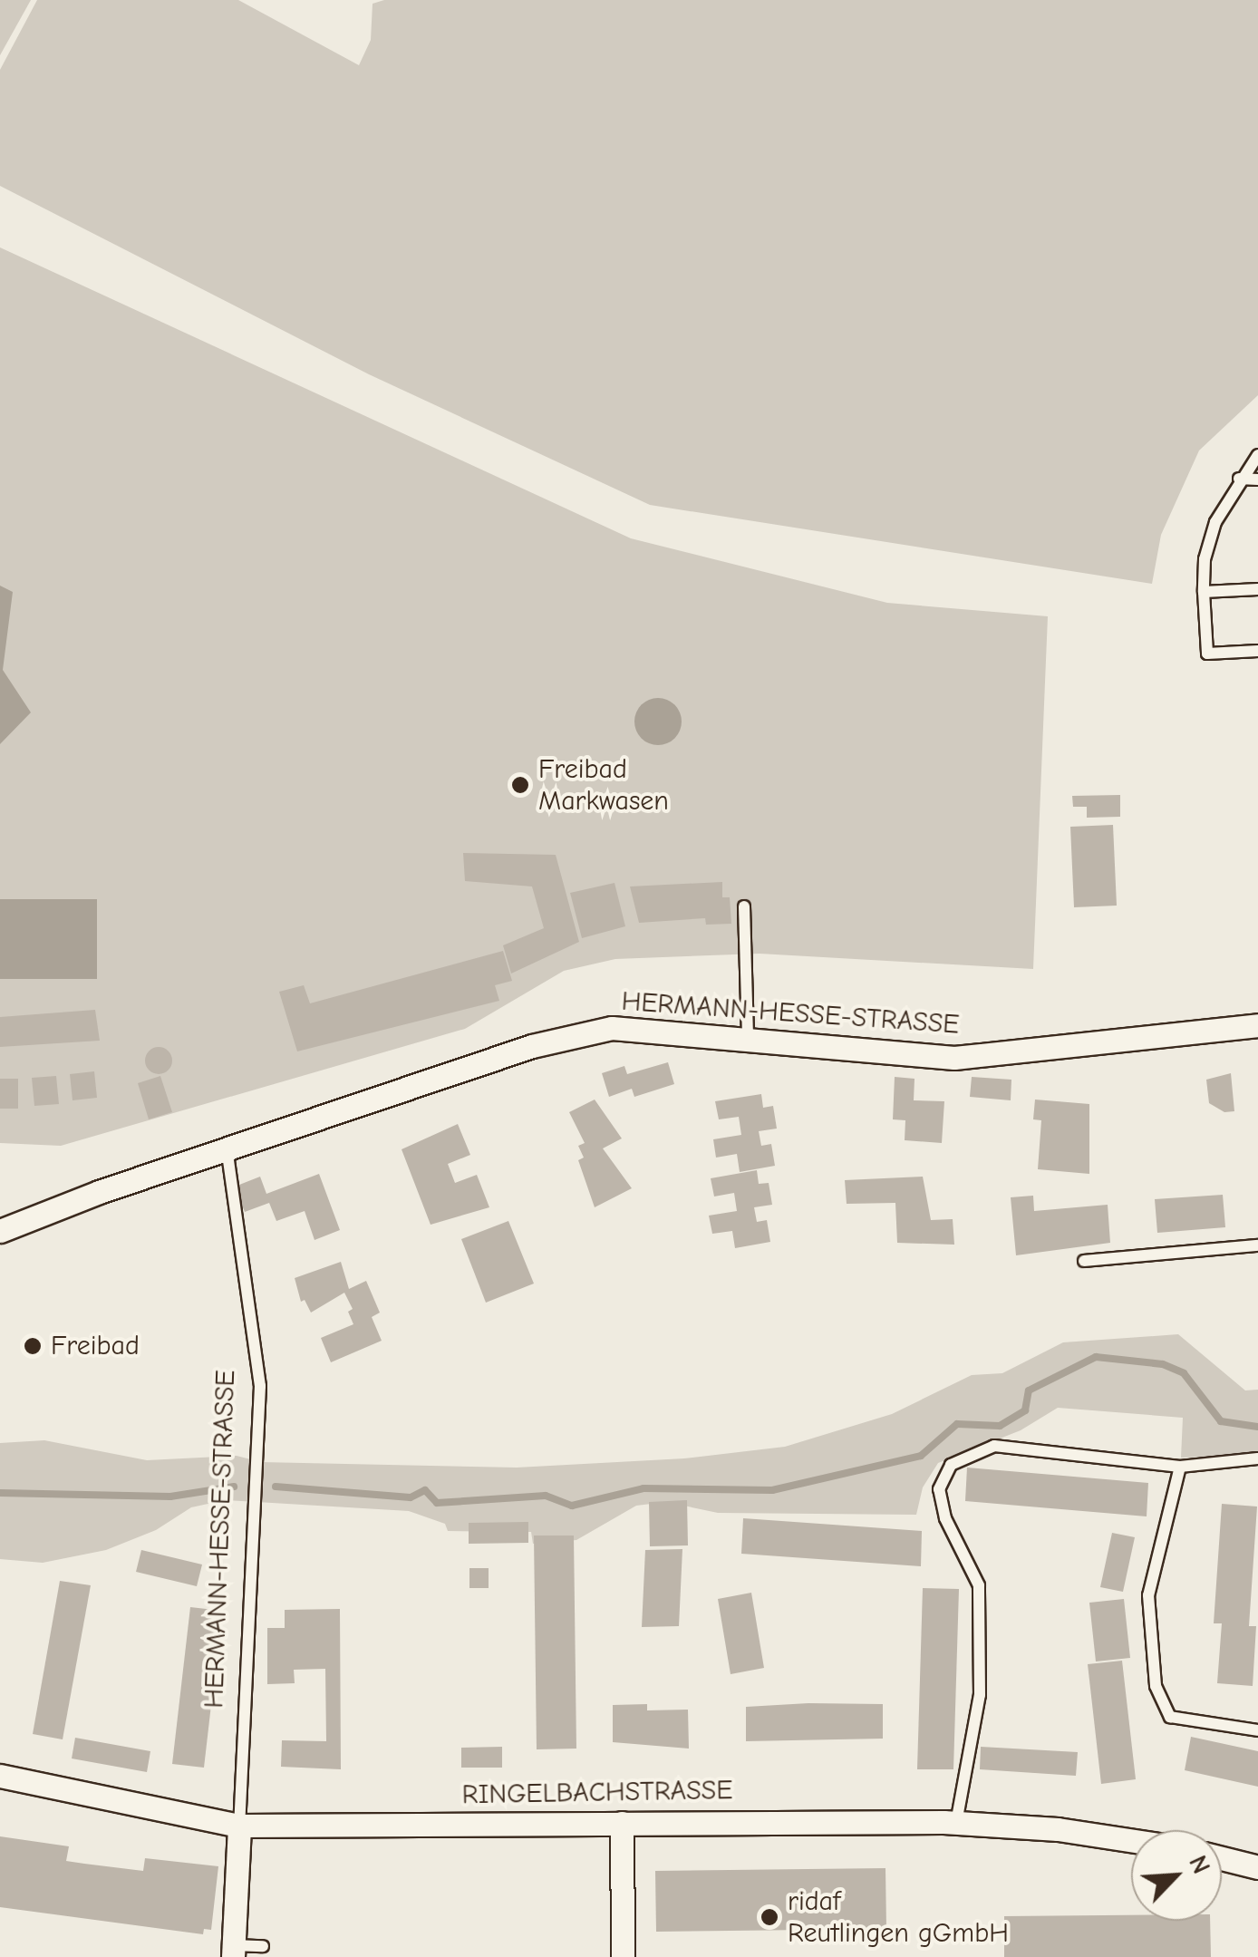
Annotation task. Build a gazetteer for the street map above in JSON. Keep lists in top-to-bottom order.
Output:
{
  "streets": {
    "street": ["HERMANN-HESSE-STRASSE", "RINGELBACHSTRASSE"]
  },
  "crossings": [
    ["HERMANN-HESSE-STRASSE", "RINGELBACHSTRASSE"]
  ],
  "places": ["Freibad Markwasen", "Freibad", "ridaf Reutlingen gGmbH"],
  "north": "top right"
}
